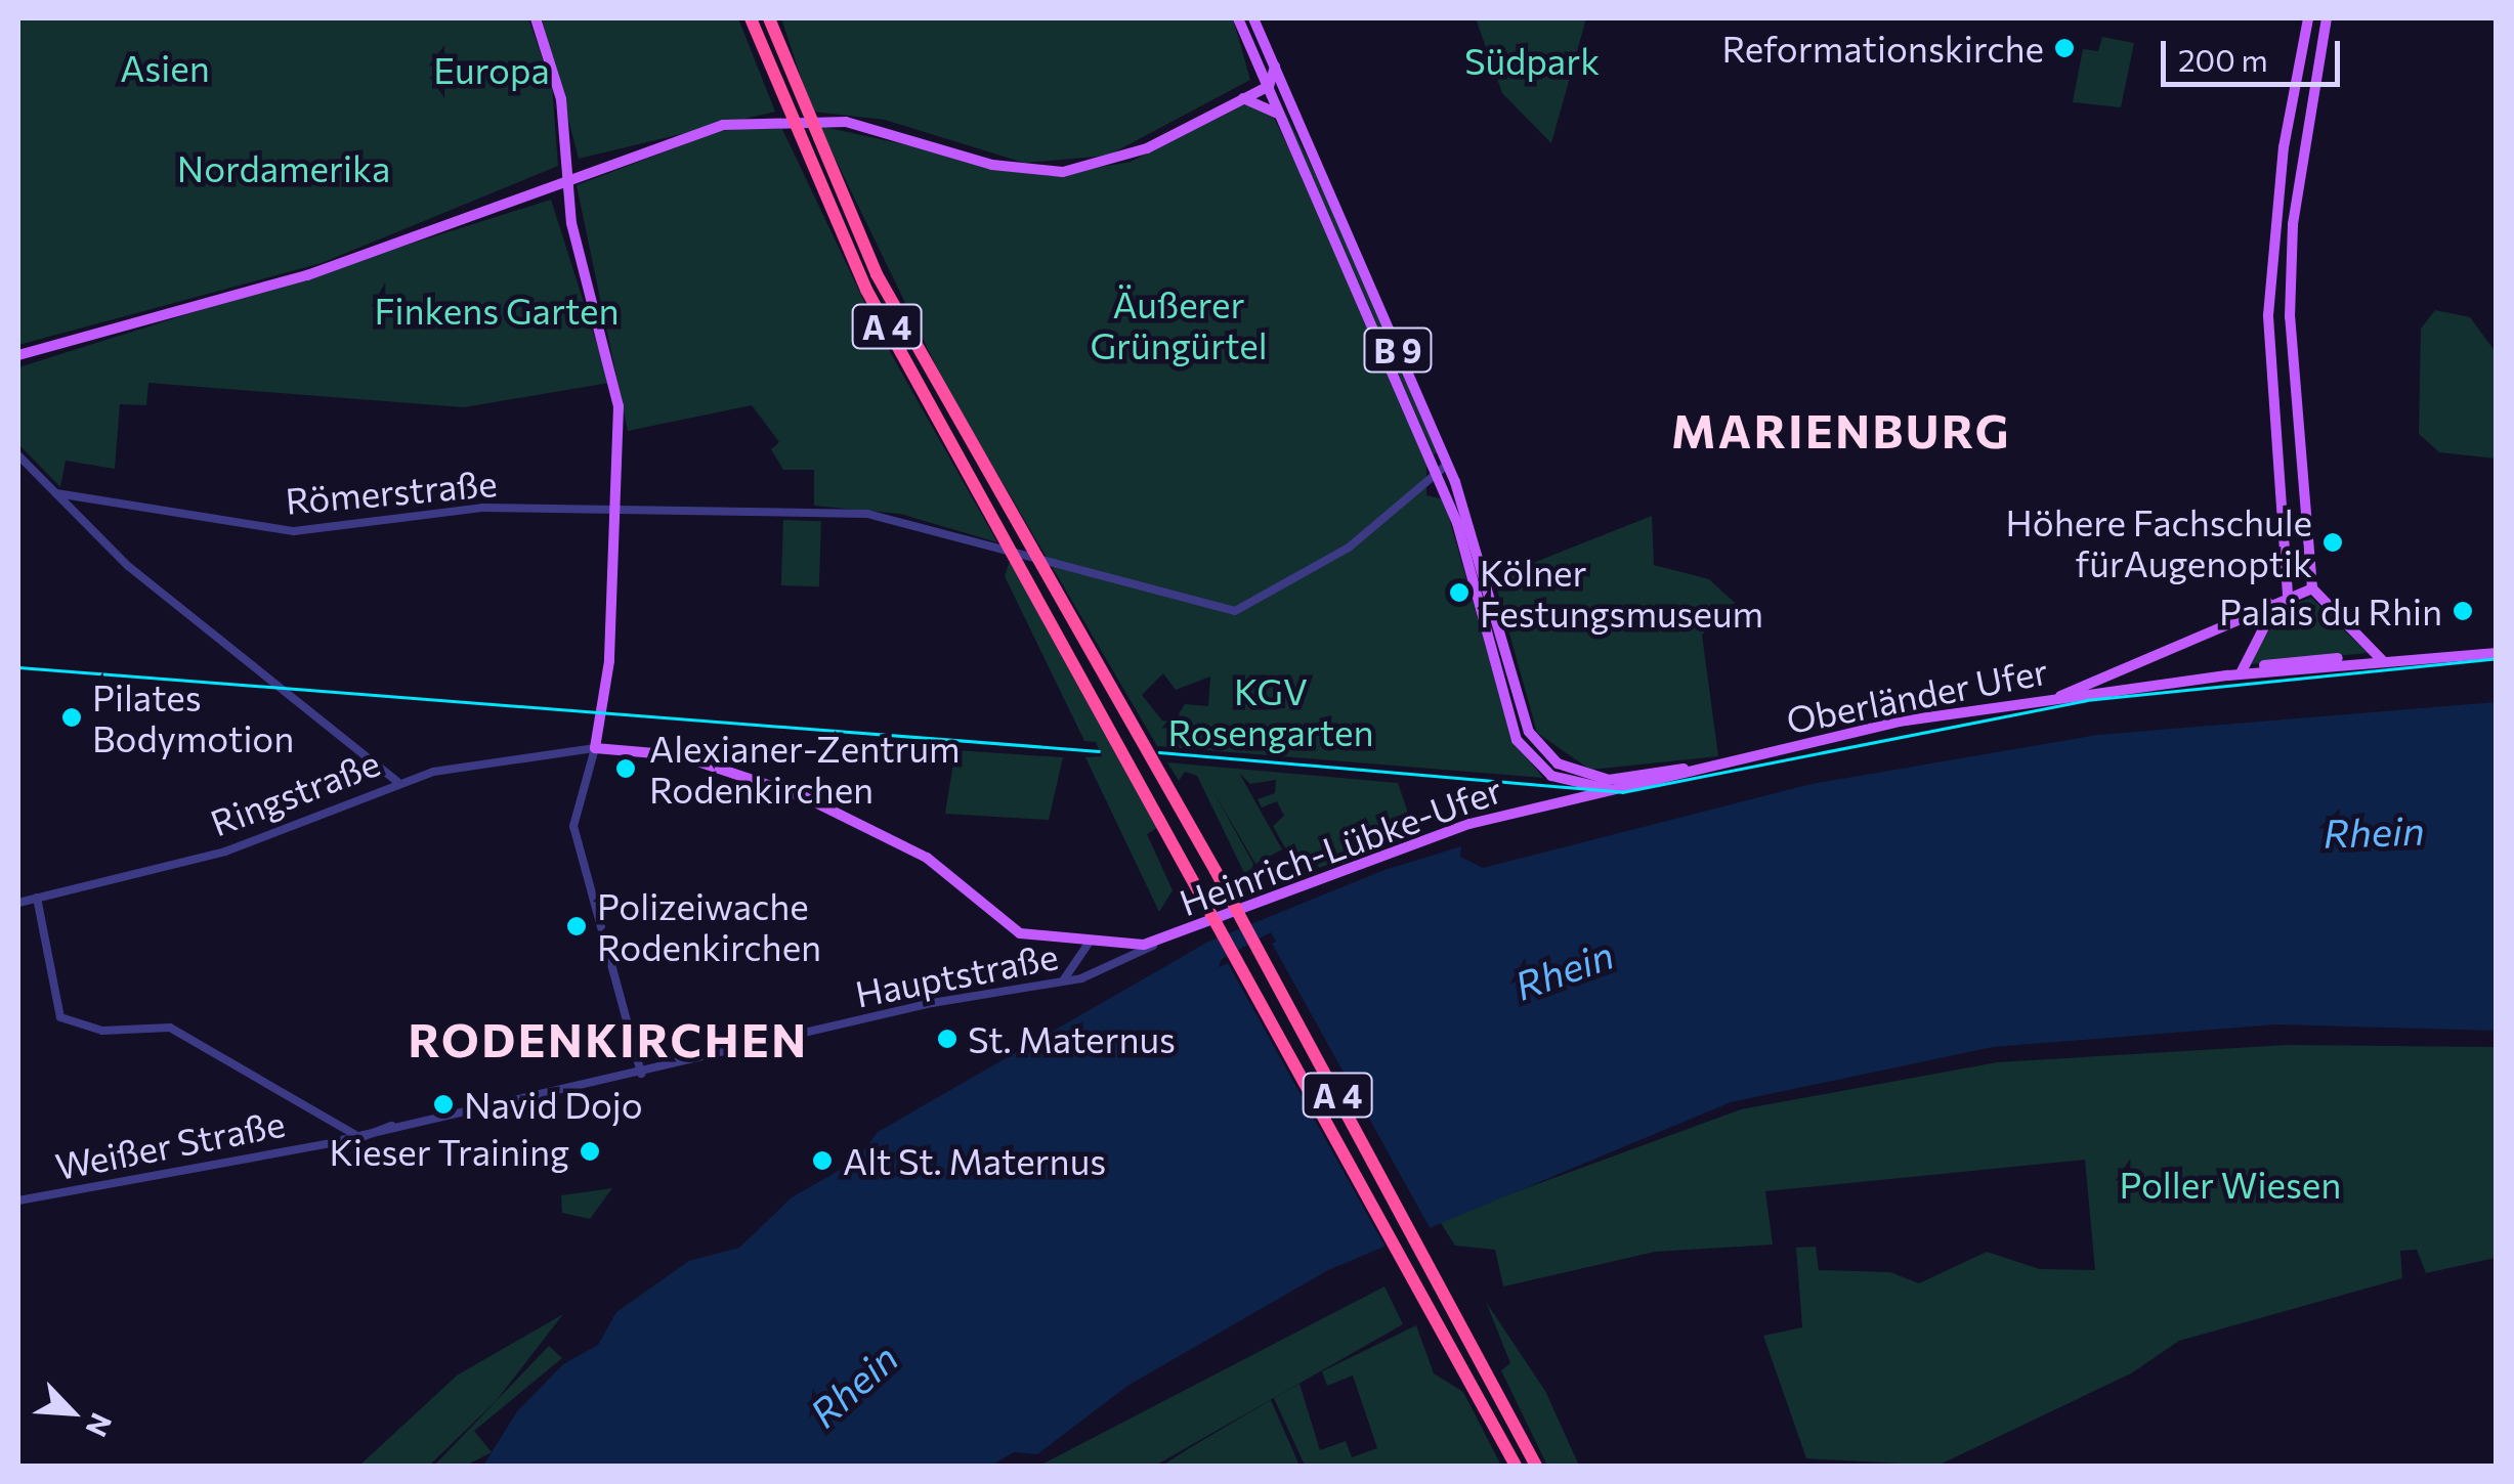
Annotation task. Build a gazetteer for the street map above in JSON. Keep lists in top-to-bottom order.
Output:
{
  "streets": {
    "highway": ["A 4"],
    "main road": ["B 9", "Oberländer Ufer", "Heinrich-Lübke-Ufer"],
    "street": [
      "Römerstraße",
      "Ringstraße",
      "Hauptstraße",
      "Weißer Straße"
    ]
  },
  "crossings": [
    ["B 9", "Römerstraße"],
    ["B 9", "Oberländer Ufer"],
    ["B 9", "Heinrich-Lübke-Ufer"],
    ["Oberländer Ufer", "Heinrich-Lübke-Ufer"],
    ["Ringstraße", "Heinrich-Lübke-Ufer"],
    ["Heinrich-Lübke-Ufer", "Hauptstraße"],
    ["Hauptstraße", "Weißer Straße"]
  ],
  "districts": ["MARIENBURG", "RODENKIRCHEN"],
  "water": ["Rhein"],
  "parks": [
    "Südpark",
    "Asien",
    "Europa",
    "Nordamerika",
    "Äußerer Grüngürtel",
    "Finkens Garten",
    "KGV Rosengarten",
    "Poller Wiesen"
  ],
  "places": [
    "Reformationskirche",
    "Höhere Fachschule fürAugenoptik",
    "Kölner Festungsmuseum",
    "Palais du Rhin",
    "Pilates Bodymotion",
    "Alexianer-Zentrum Rodenkirchen",
    "Polizeiwache Rodenkirchen",
    "St. Maternus",
    "Navid Dojo",
    "Kieser Training",
    "Alt St. Maternus"
  ],
  "scale_bar": "200 m",
  "north": "bottom right"
}
